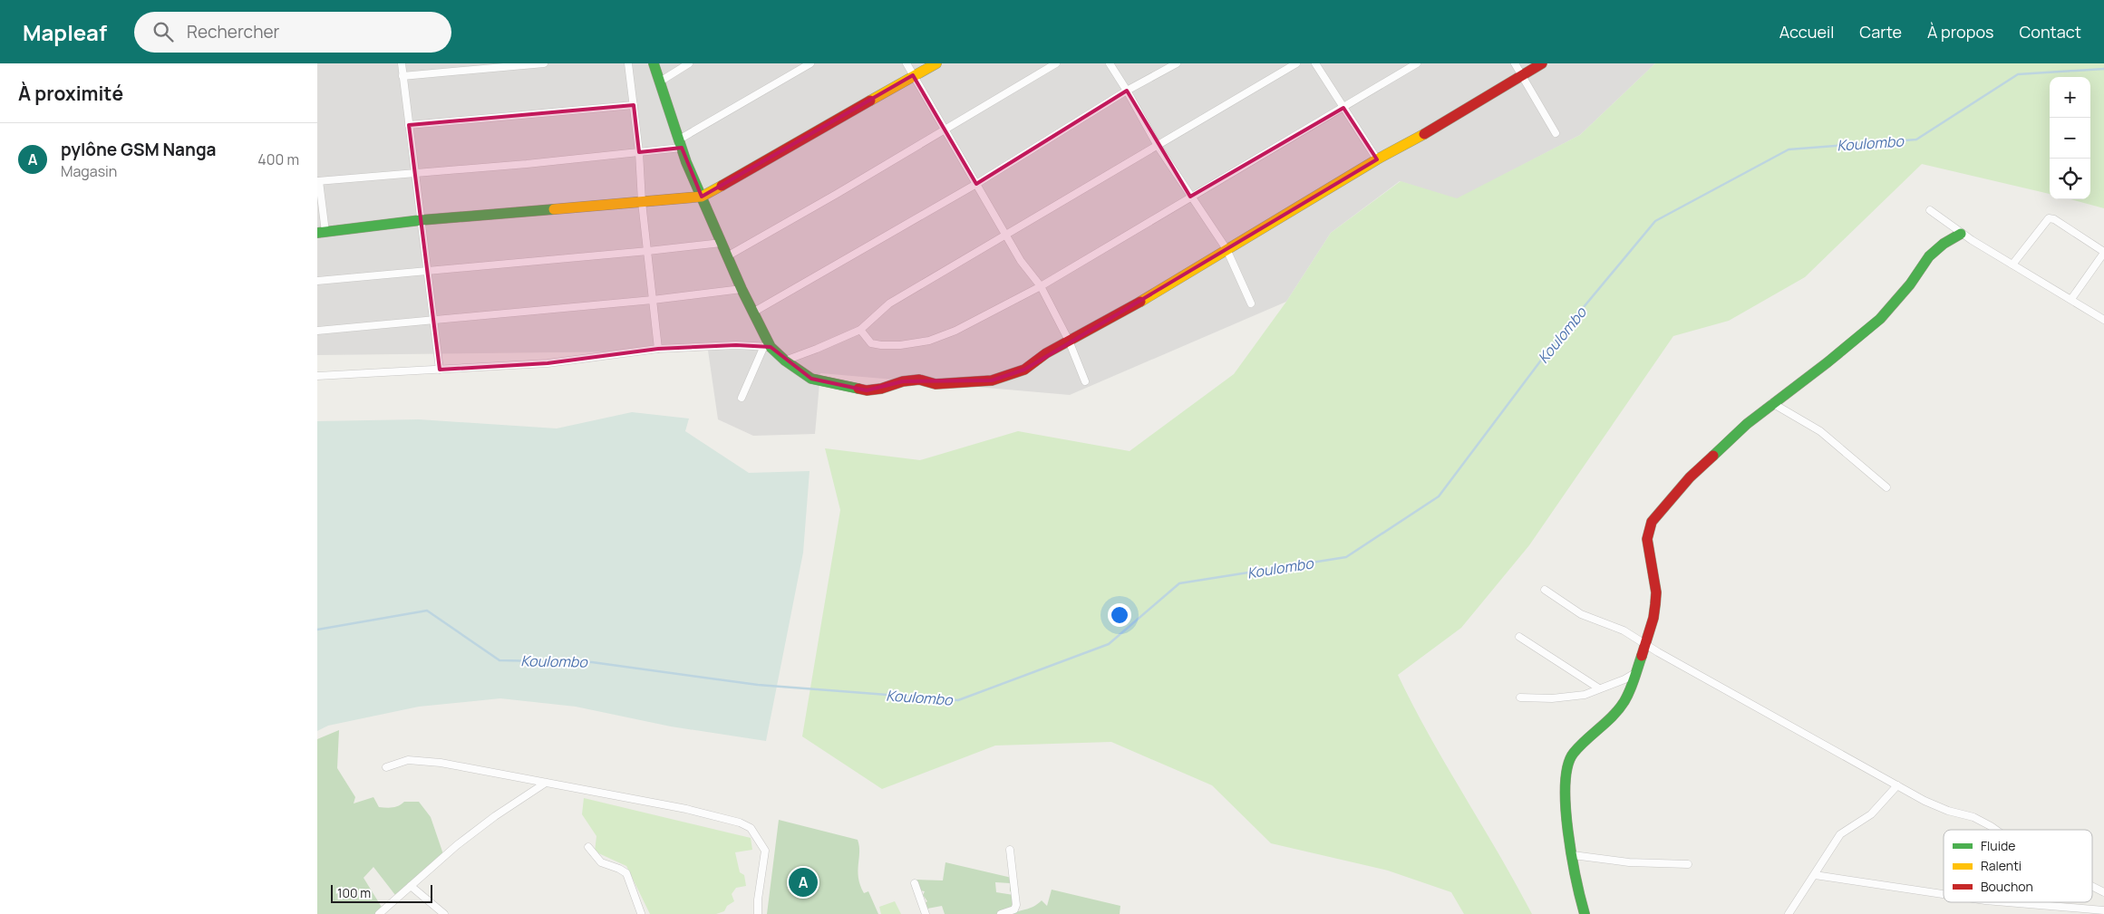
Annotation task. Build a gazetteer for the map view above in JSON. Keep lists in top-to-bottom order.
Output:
{
  "water": ["Koulombo"],
  "legend": ["Fluide", "Ralenti", "Bouchon"],
  "scale_bar": "100 m",
  "page": {
    "header": "Mapleaf",
    "search": "Rechercher",
    "nav": [
      "Accueil",
      "Carte",
      "À propos",
      "Contact"
    ],
    "heading": "À proximité",
    "map_buttons": ["+", "−"],
    "list": [
      {
        "mark": "A",
        "name": "pylône GSM Nanga",
        "note": "Magasin",
        "value": "400 m"
      }
    ],
    "pins": "A",
    "scale": "100 m"
  }
}
